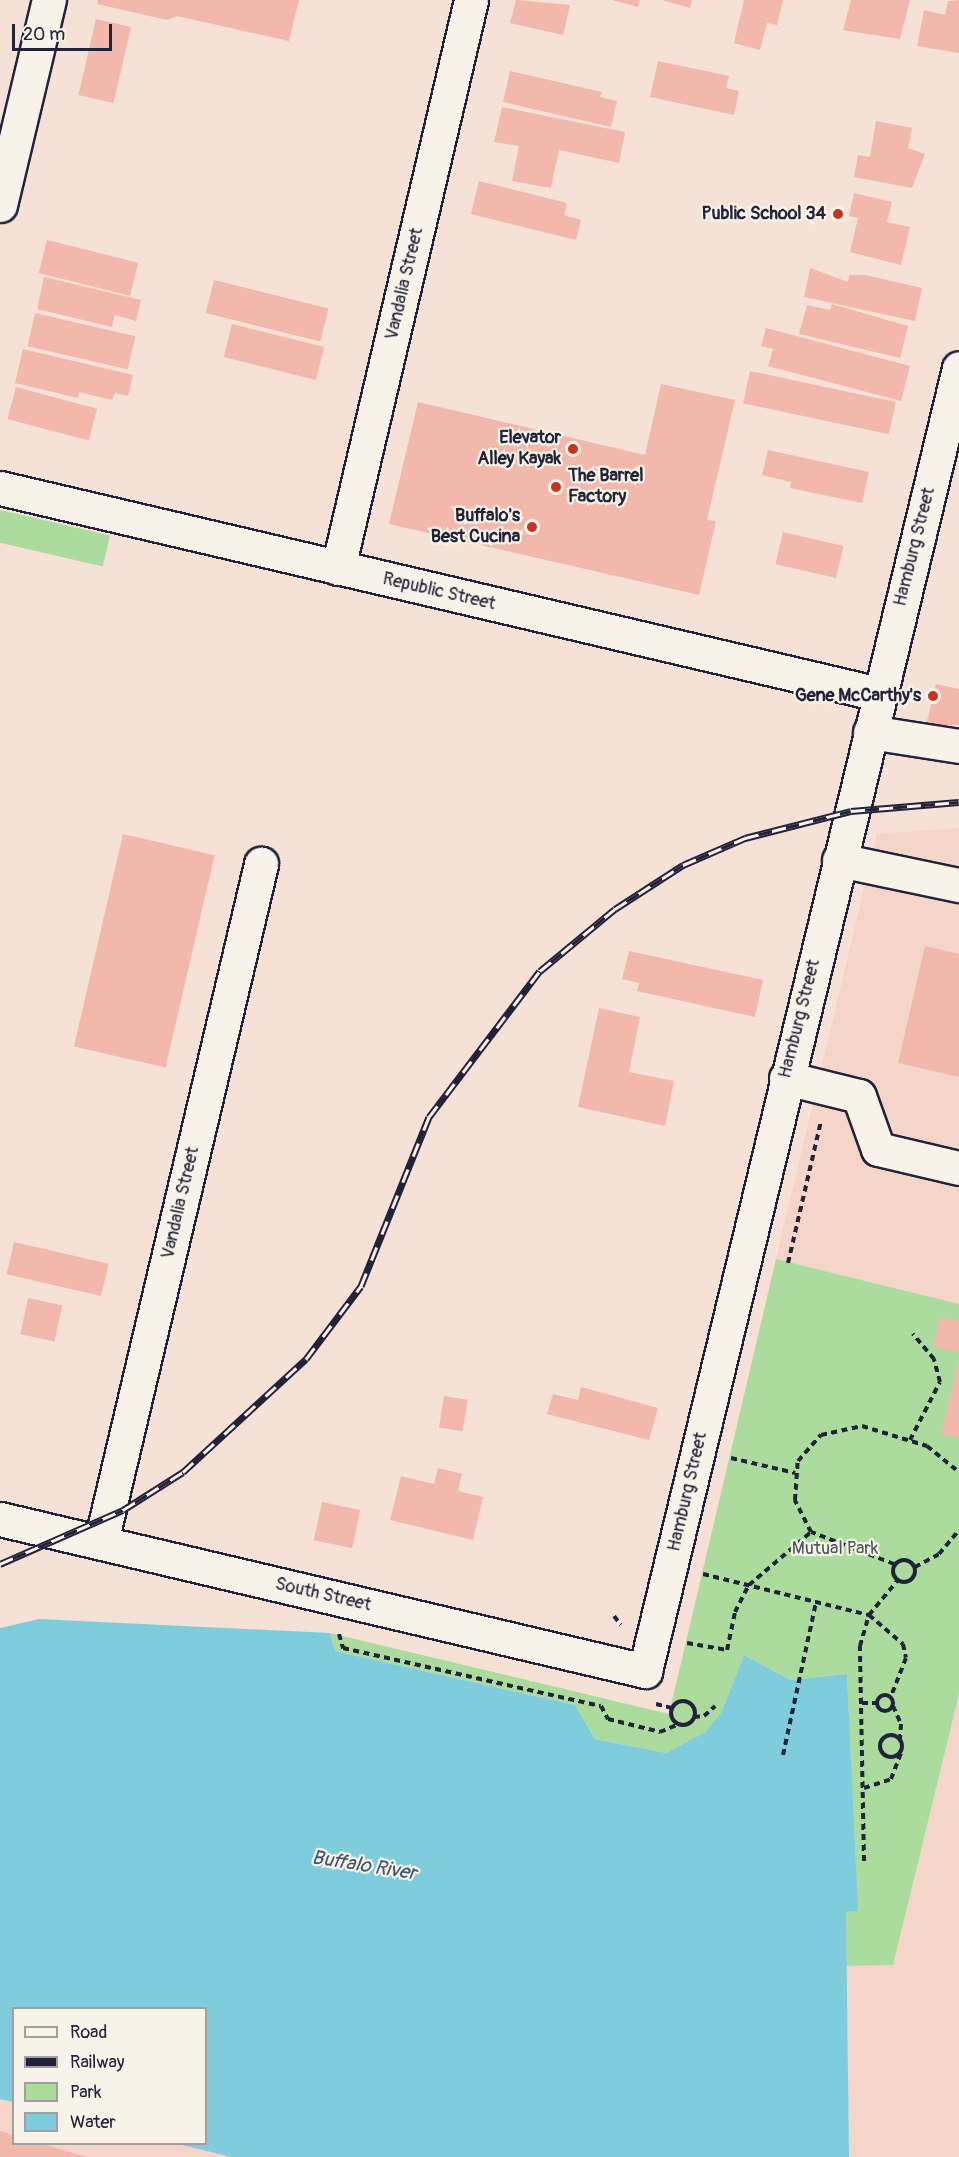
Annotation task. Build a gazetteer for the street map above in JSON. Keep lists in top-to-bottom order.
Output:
{
  "streets": {
    "street": [
      "Vandalia Street",
      "Hamburg Street",
      "Republic Street",
      "South Street"
    ]
  },
  "crossings": [
    ["Vandalia Street", "Republic Street"],
    ["Vandalia Street", "South Street"],
    ["Hamburg Street", "Republic Street"],
    ["Hamburg Street", "South Street"]
  ],
  "water": ["Buffalo River"],
  "parks": ["Mutual Park"],
  "places": [
    "Public School 34",
    "Elevator Alley Kayak",
    "The Barrel Factory",
    "Buffalo's Best Cucina",
    "Gene McCarthy's"
  ],
  "legend": [
    "Road",
    "Railway",
    "Park",
    "Water"
  ],
  "scale_bar": "20 m"
}
